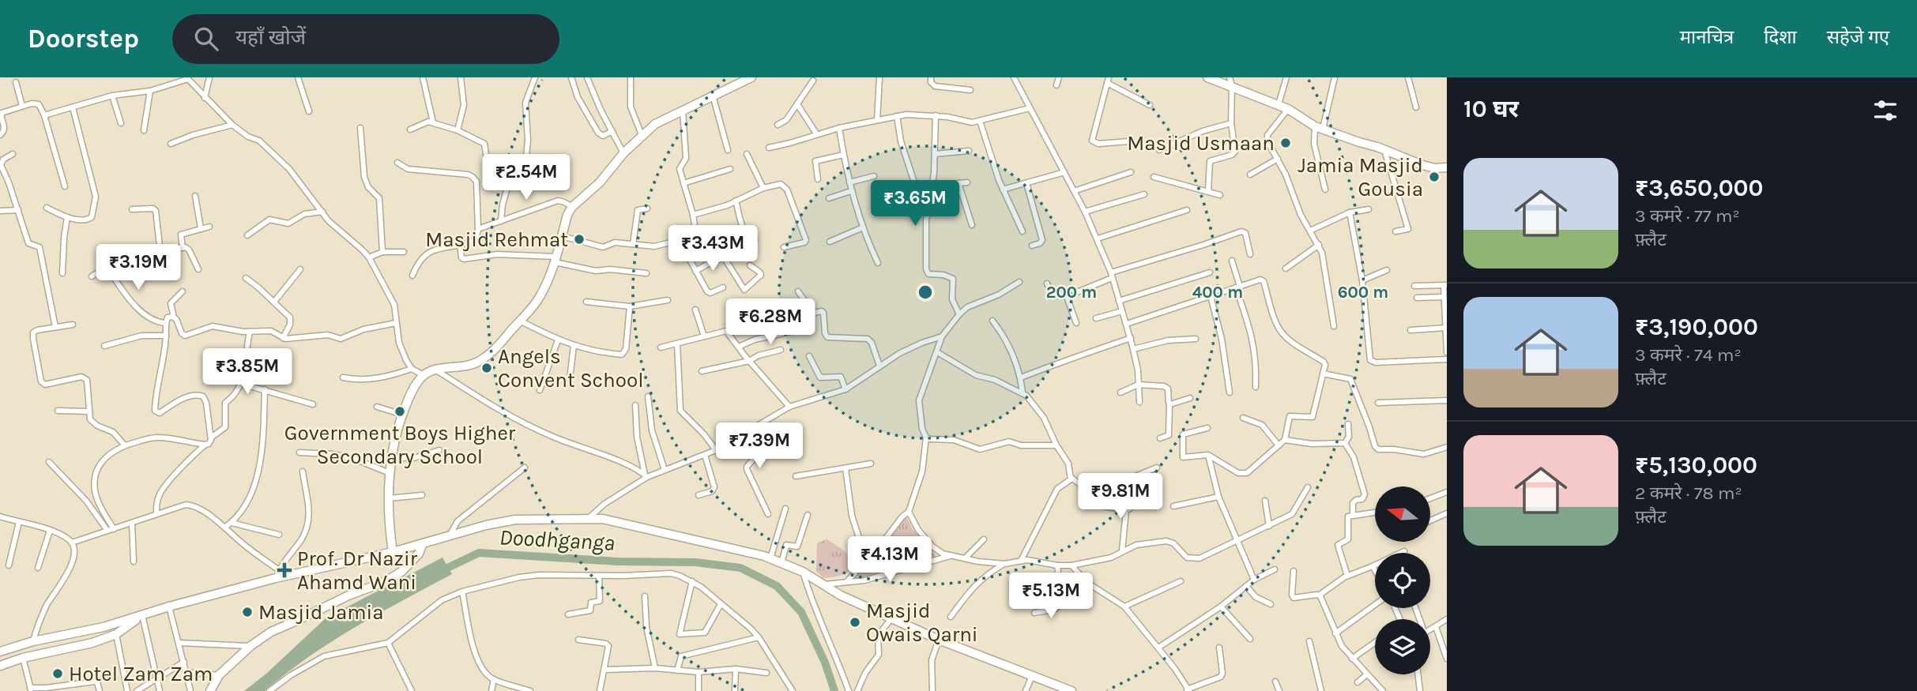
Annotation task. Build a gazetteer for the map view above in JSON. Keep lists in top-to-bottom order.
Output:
{
  "water": ["Doodhganga"],
  "places": {
    "other": [
      "Masjid Usmaan",
      "Jamia Masjid Gousia",
      "Masjid Rehmat",
      "Angels Convent School",
      "Government Boys Higher Secondary School",
      "Masjid Jamia",
      "Masjid Owais Qarni",
      "Hotel Zam Zam"
    ],
    "health": ["Prof. Dr Nazir Ahamd Wani"]
  },
  "north": "left",
  "page": {
    "header": "Doorstep",
    "search": "यहाँ खोजें",
    "nav": ["मानचित्र", "दिशा", "सहेजे गए"],
    "heading": "10 घर",
    "list": [
      {
        "name": "₹3,650,000",
        "note": "3 कमरे · 77 m² · फ़्लैट"
      },
      {
        "name": "₹3,190,000",
        "note": "3 कमरे · 74 m² · फ़्लैट"
      },
      {
        "name": "₹5,130,000",
        "note": "2 कमरे · 78 m² · फ़्लैट"
      }
    ],
    "price": [
      "₹2.54M",
      "₹3.65M",
      "₹3.43M",
      "₹3.19M",
      "₹6.28M",
      "₹3.85M",
      "₹7.39M",
      "₹9.81M",
      "₹4.13M",
      "₹5.13M"
    ]
  },
  "rings": ["200 m", "400 m", "600 m"]
}
